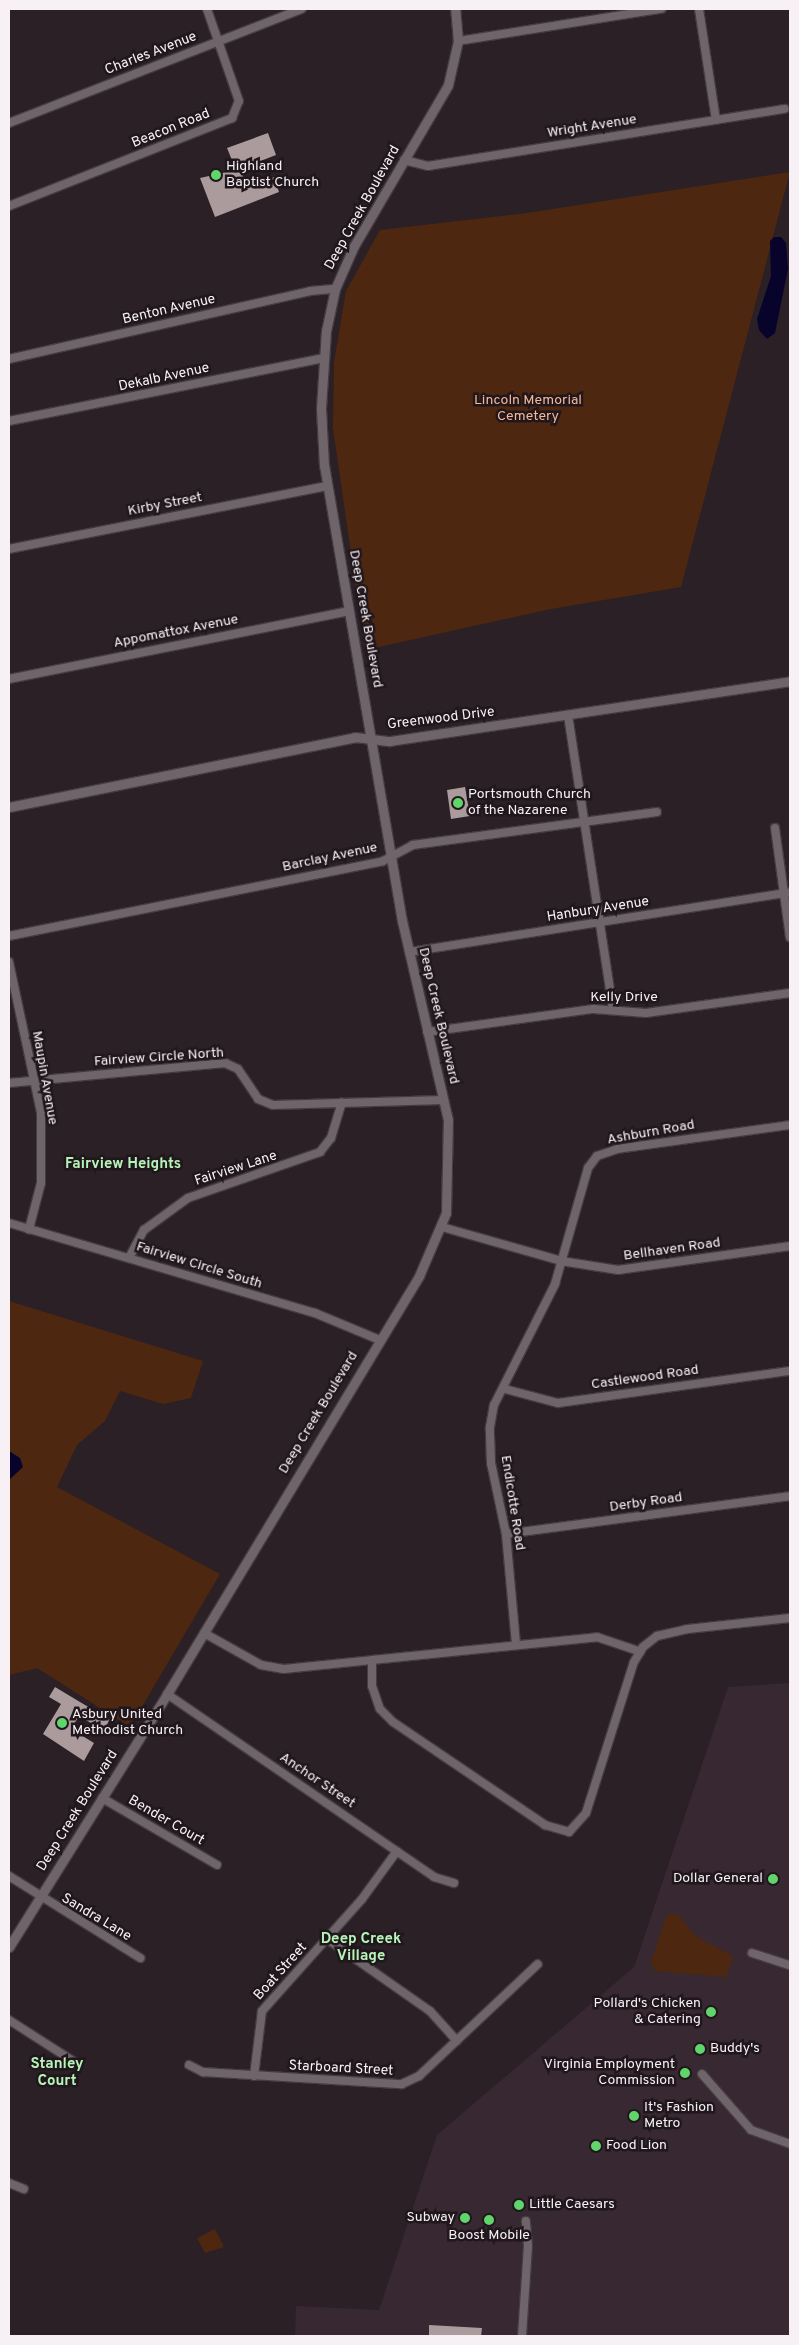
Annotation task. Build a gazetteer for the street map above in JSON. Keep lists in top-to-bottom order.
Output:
{
  "streets": {
    "street": [
      "Charles Avenue",
      "Wright Avenue",
      "Beacon Road",
      "Deep Creek Boulevard",
      "Benton Avenue",
      "Dekalb Avenue",
      "Kirby Street",
      "Appomattox Avenue",
      "Greenwood Drive",
      "Barclay Avenue",
      "Hanbury Avenue",
      "Kelly Drive",
      "Fairview Circle North",
      "Maupin Avenue",
      "Ashburn Road",
      "Fairview Lane",
      "Bellhaven Road",
      "Fairview Circle South",
      "Castlewood Road",
      "Endicotte Road",
      "Derby Road",
      "Anchor Street",
      "Bender Court",
      "Sandra Lane",
      "Boat Street",
      "Starboard Street"
    ]
  },
  "crossings": [
    ["Charles Avenue", "Beacon Road"],
    ["Wright Avenue", "Deep Creek Boulevard"],
    ["Deep Creek Boulevard", "Benton Avenue"],
    ["Deep Creek Boulevard", "Dekalb Avenue"],
    ["Deep Creek Boulevard", "Kirby Street"],
    ["Deep Creek Boulevard", "Appomattox Avenue"],
    ["Deep Creek Boulevard", "Greenwood Drive"],
    ["Deep Creek Boulevard", "Barclay Avenue"],
    ["Deep Creek Boulevard", "Hanbury Avenue"],
    ["Deep Creek Boulevard", "Kelly Drive"],
    ["Deep Creek Boulevard", "Fairview Circle North"],
    ["Deep Creek Boulevard", "Bellhaven Road"],
    ["Deep Creek Boulevard", "Fairview Circle South"],
    ["Deep Creek Boulevard", "Anchor Street"],
    ["Deep Creek Boulevard", "Bender Court"],
    ["Deep Creek Boulevard", "Sandra Lane"],
    ["Fairview Circle North", "Maupin Avenue"],
    ["Fairview Circle North", "Fairview Lane"],
    ["Maupin Avenue", "Fairview Circle South"],
    ["Ashburn Road", "Bellhaven Road"],
    ["Ashburn Road", "Endicotte Road"],
    ["Fairview Lane", "Fairview Circle South"],
    ["Bellhaven Road", "Endicotte Road"],
    ["Castlewood Road", "Endicotte Road"],
    ["Endicotte Road", "Derby Road"],
    ["Anchor Street", "Boat Street"],
    ["Boat Street", "Starboard Street"]
  ],
  "districts": ["Fairview Heights", "Deep Creek Village", "Stanley Court"],
  "parks": ["Lincoln Memorial Cemetery"],
  "places": [
    "Highland Baptist Church",
    "Portsmouth Church of the Nazarene",
    "Asbury United Methodist Church",
    "Dollar General",
    "Pollard's Chicken & Catering",
    "Buddy's",
    "Virginia Employment Commission",
    "It's Fashion Metro",
    "Food Lion",
    "Little Caesars",
    "Subway",
    "Boost Mobile"
  ]
}
